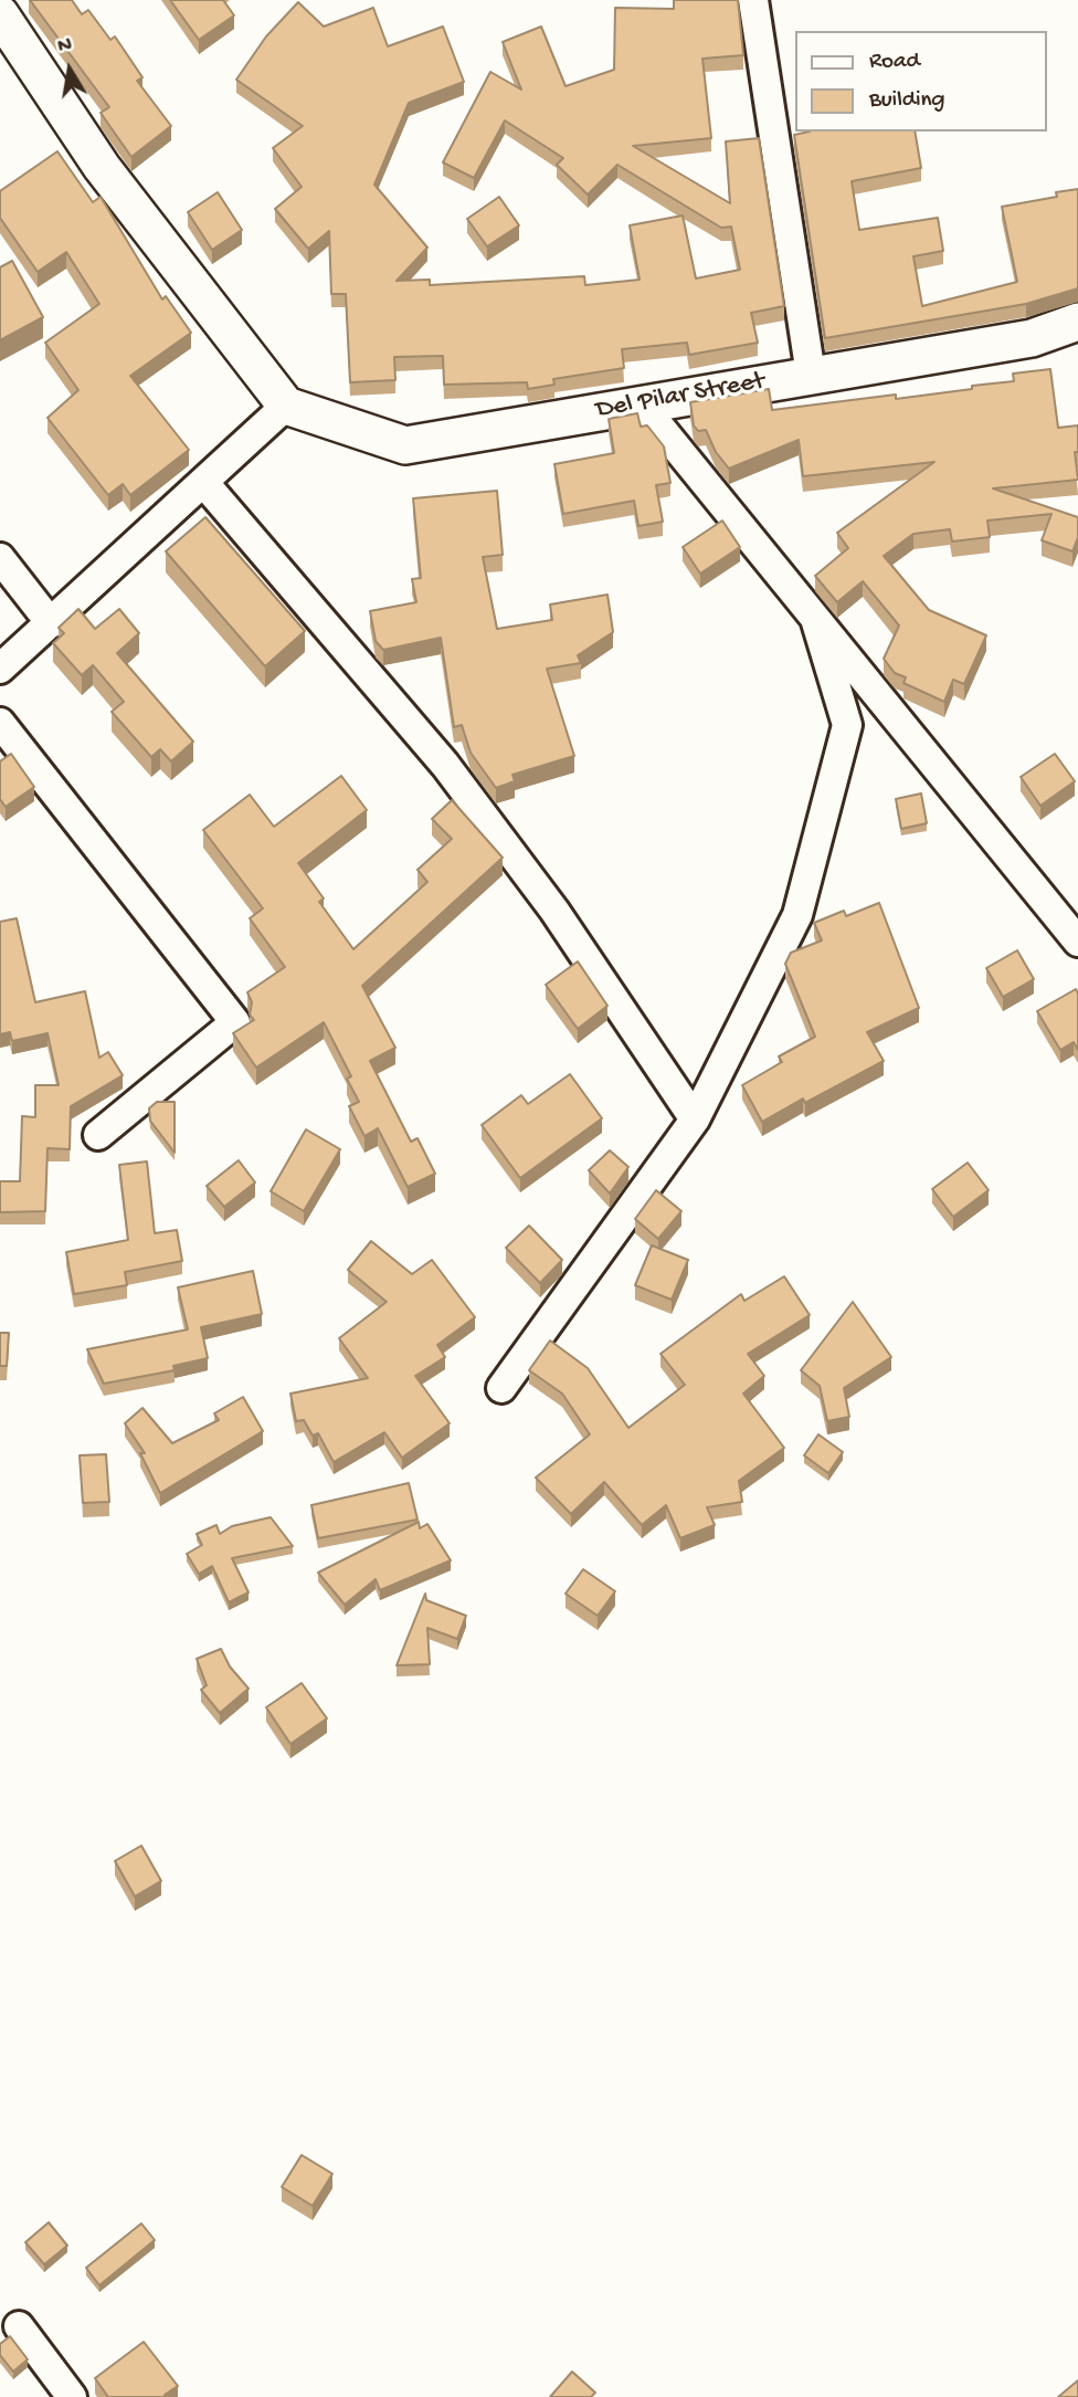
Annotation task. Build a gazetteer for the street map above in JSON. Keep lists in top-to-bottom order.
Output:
{
  "streets": {
    "street": ["Del Pilar Street"]
  },
  "legend": ["Road", "Building"],
  "north": "top"
}
